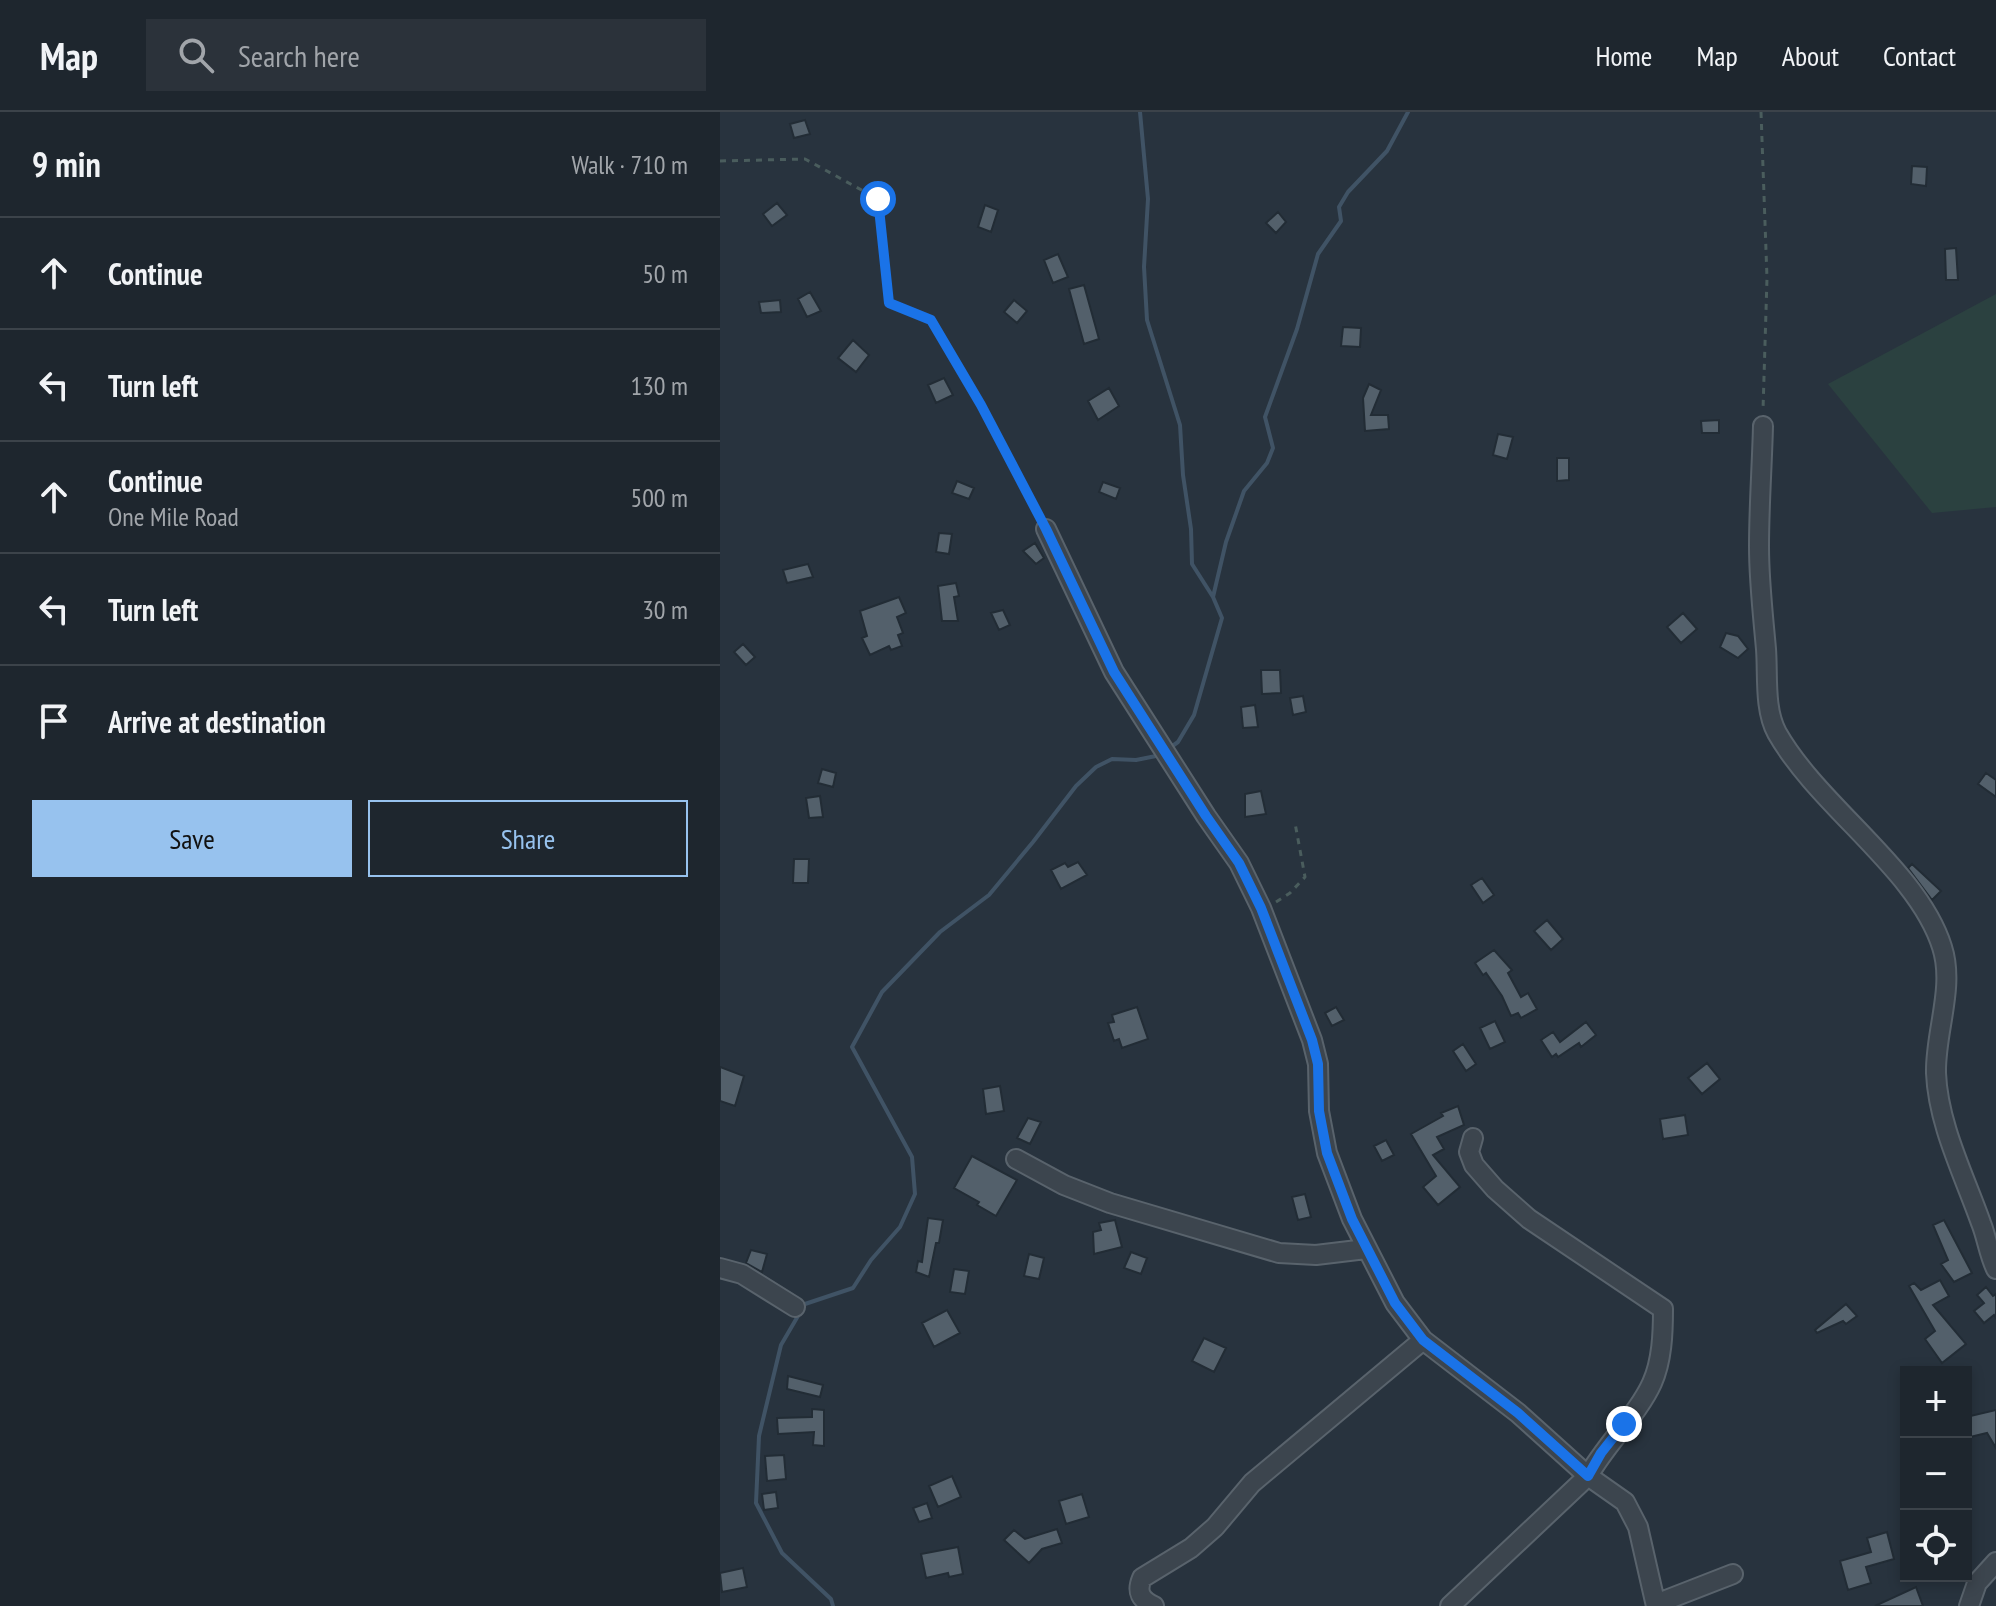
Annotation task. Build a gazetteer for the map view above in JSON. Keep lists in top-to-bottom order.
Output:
{
  "page": {
    "header": "Map",
    "search": "Search here",
    "nav": [
      "Home",
      "Map",
      "About",
      "Contact"
    ],
    "heading": ["9 min", "Walk · 710 m"],
    "list": [
      ["Continue", "50 m"],
      ["Turn left", "130 m"],
      ["Continue", "One Mile Road", "500 m"],
      ["Turn left", "30 m"],
      "Arrive at destination"
    ],
    "buttons": ["Save", "Share"],
    "map_buttons": ["+", "−"]
  }
}
